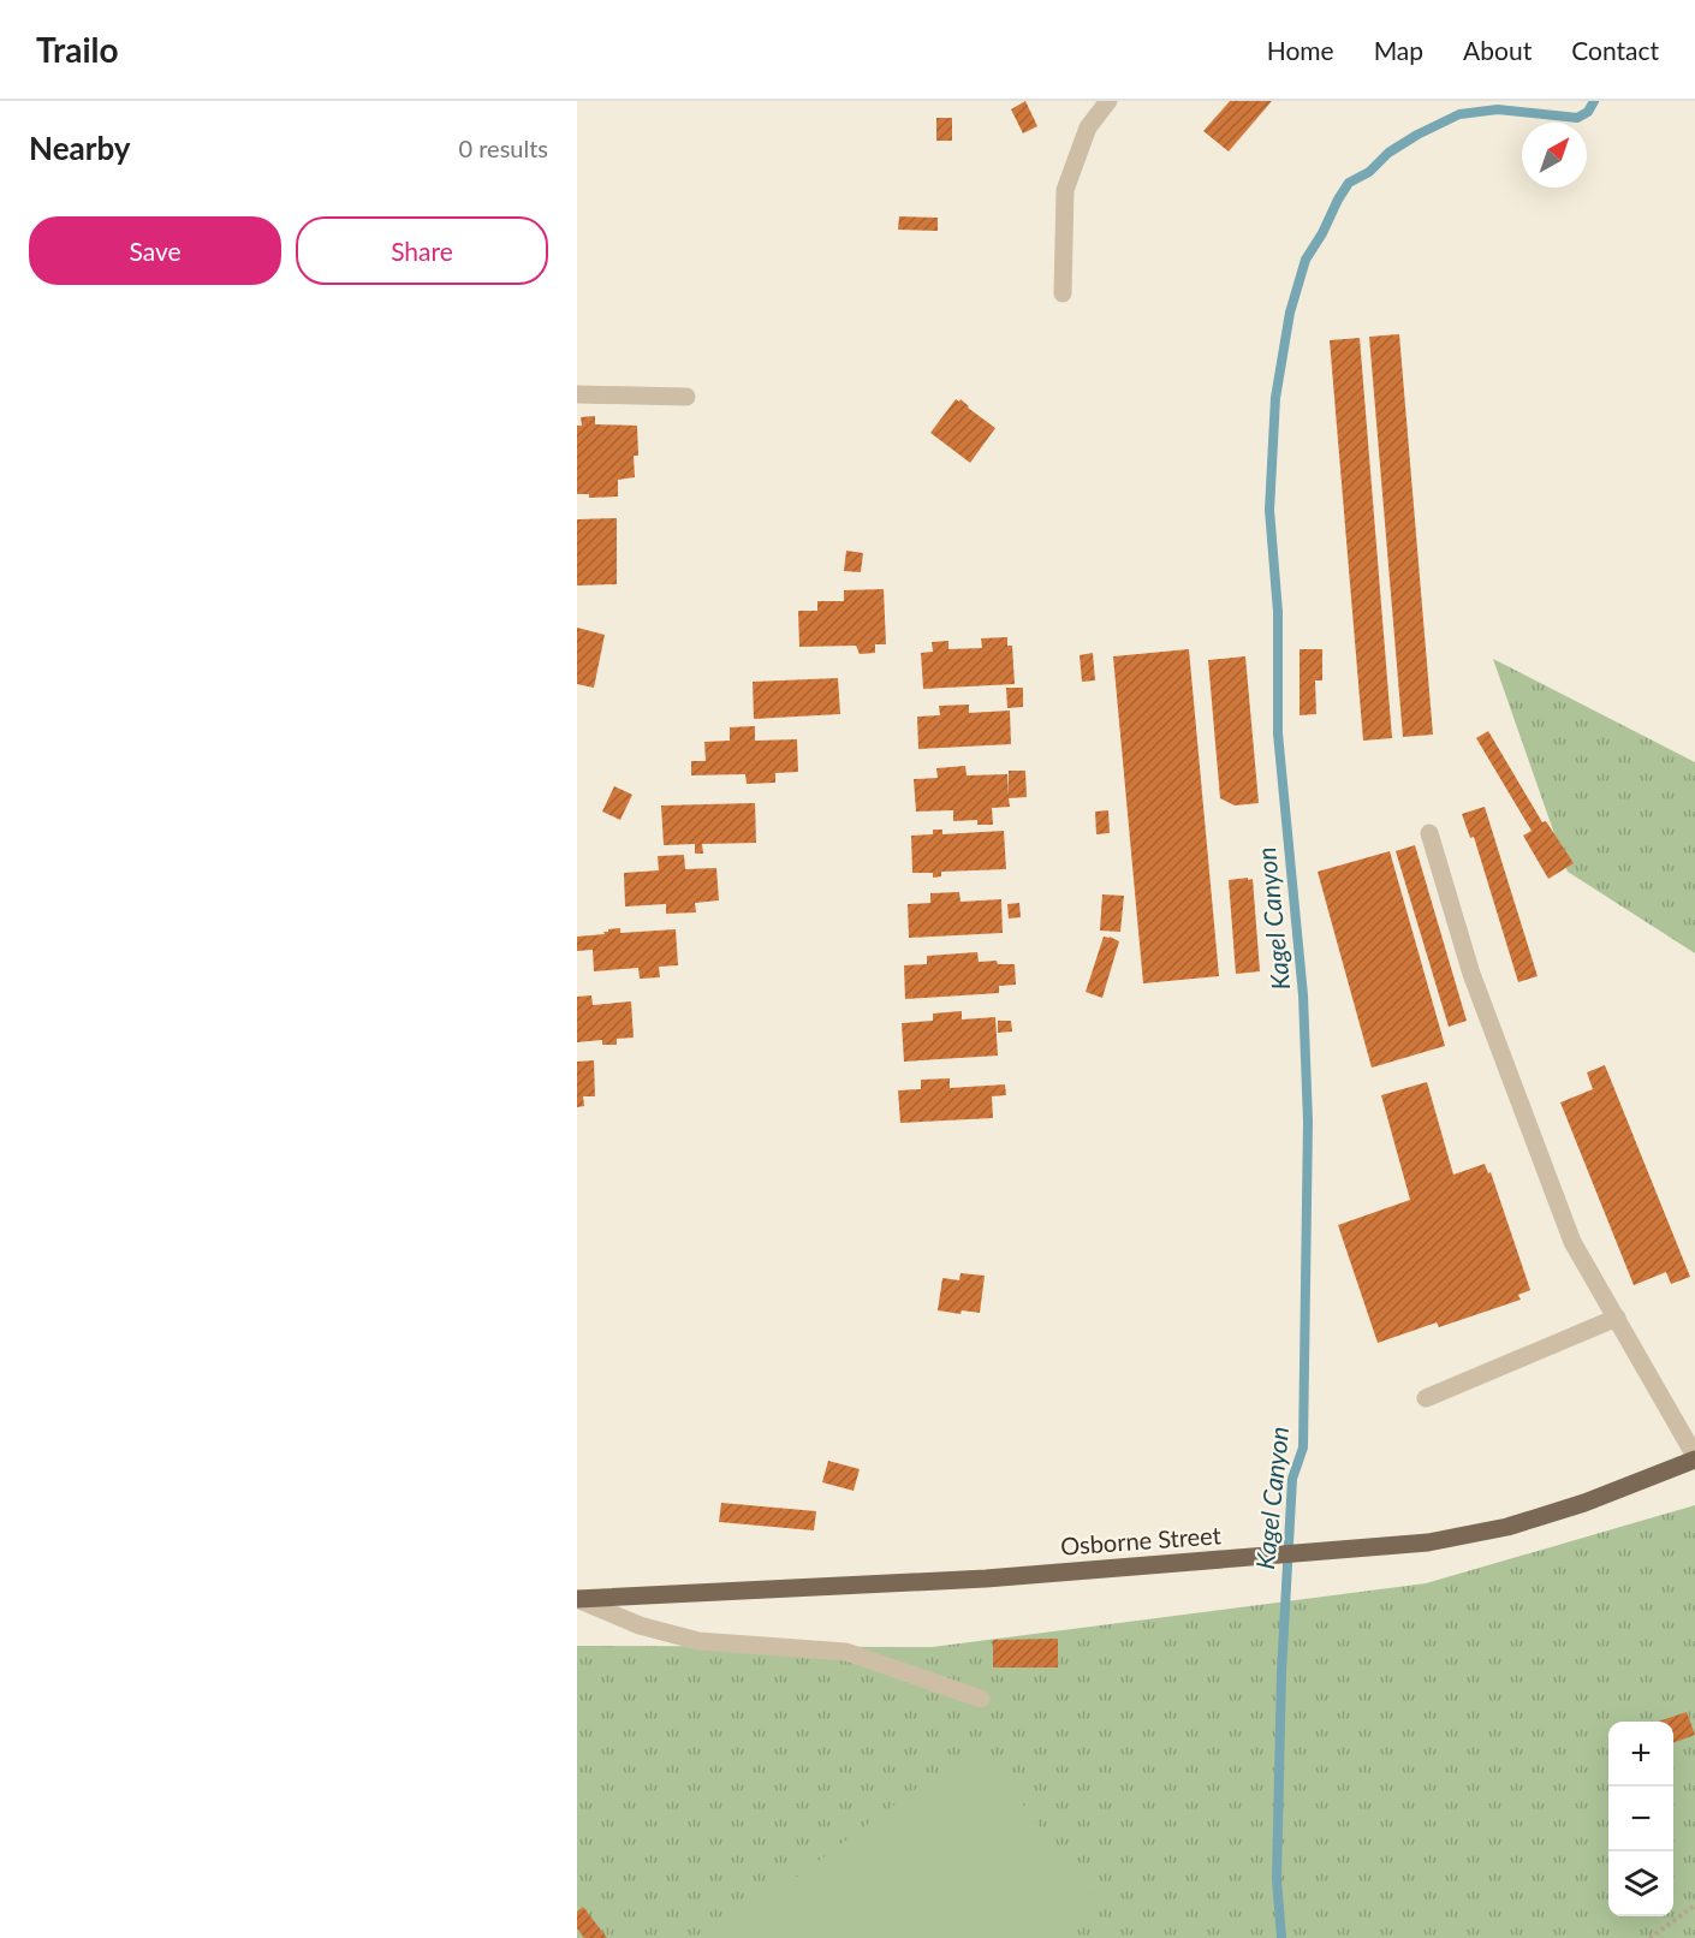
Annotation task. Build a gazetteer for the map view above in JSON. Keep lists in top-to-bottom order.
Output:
{
  "streets": {
    "main road": ["Osborne Street"]
  },
  "water": ["Kagel Canyon"],
  "north": "top right",
  "page": {
    "header": "Trailo",
    "nav": [
      "Home",
      "Map",
      "About",
      "Contact"
    ],
    "heading": ["Nearby", "0 results"],
    "buttons": ["Save", "Share"],
    "map_buttons": ["+", "−"]
  }
}
